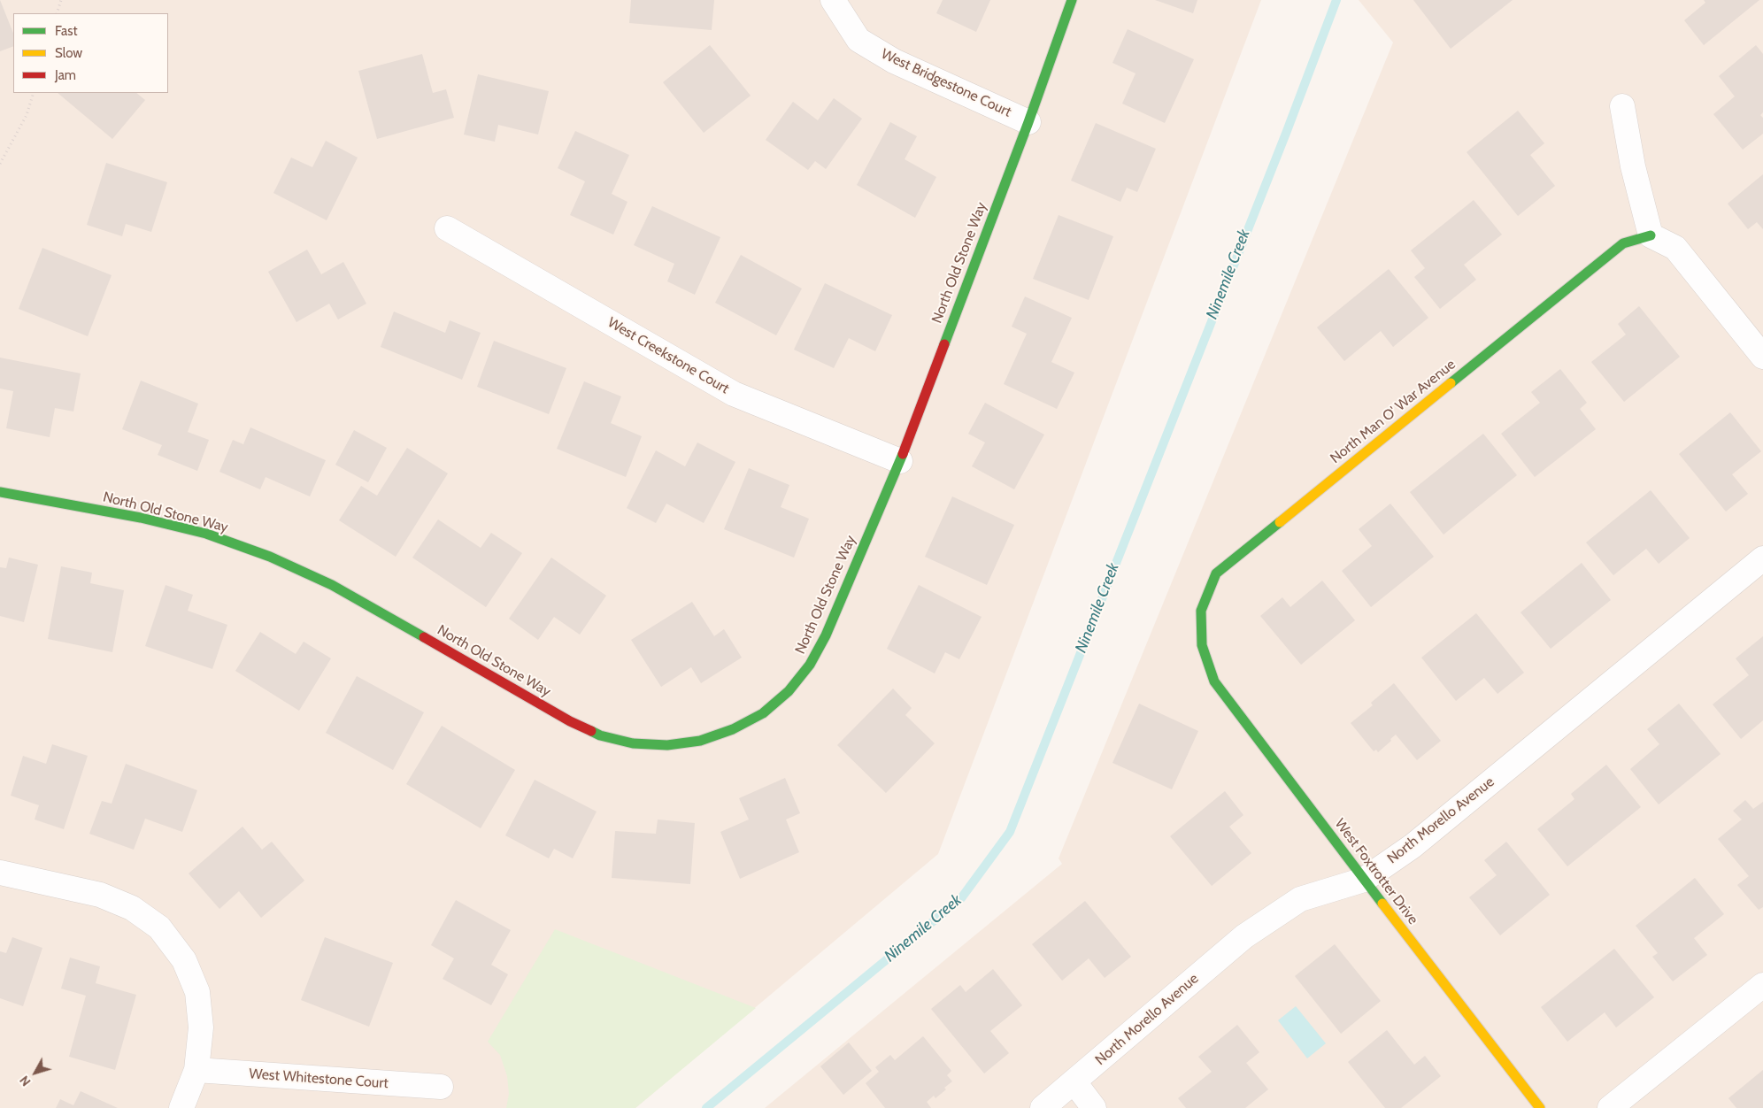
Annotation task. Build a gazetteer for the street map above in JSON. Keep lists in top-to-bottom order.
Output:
{
  "streets": {
    "street": [
      "West Bridgestone Court",
      "North Old Stone Way",
      "West Creekstone Court",
      "North Man O' War Avenue",
      "North Morello Avenue",
      "West Foxtrotter Drive",
      "West Whitestone Court"
    ]
  },
  "crossings": [
    ["West Bridgestone Court", "North Old Stone Way"],
    ["North Old Stone Way", "West Creekstone Court"],
    ["North Man O' War Avenue", "West Foxtrotter Drive"],
    ["North Morello Avenue", "West Foxtrotter Drive"]
  ],
  "water": ["Ninemile Creek"],
  "legend": ["Fast", "Slow", "Jam"],
  "north": "bottom left"
}
